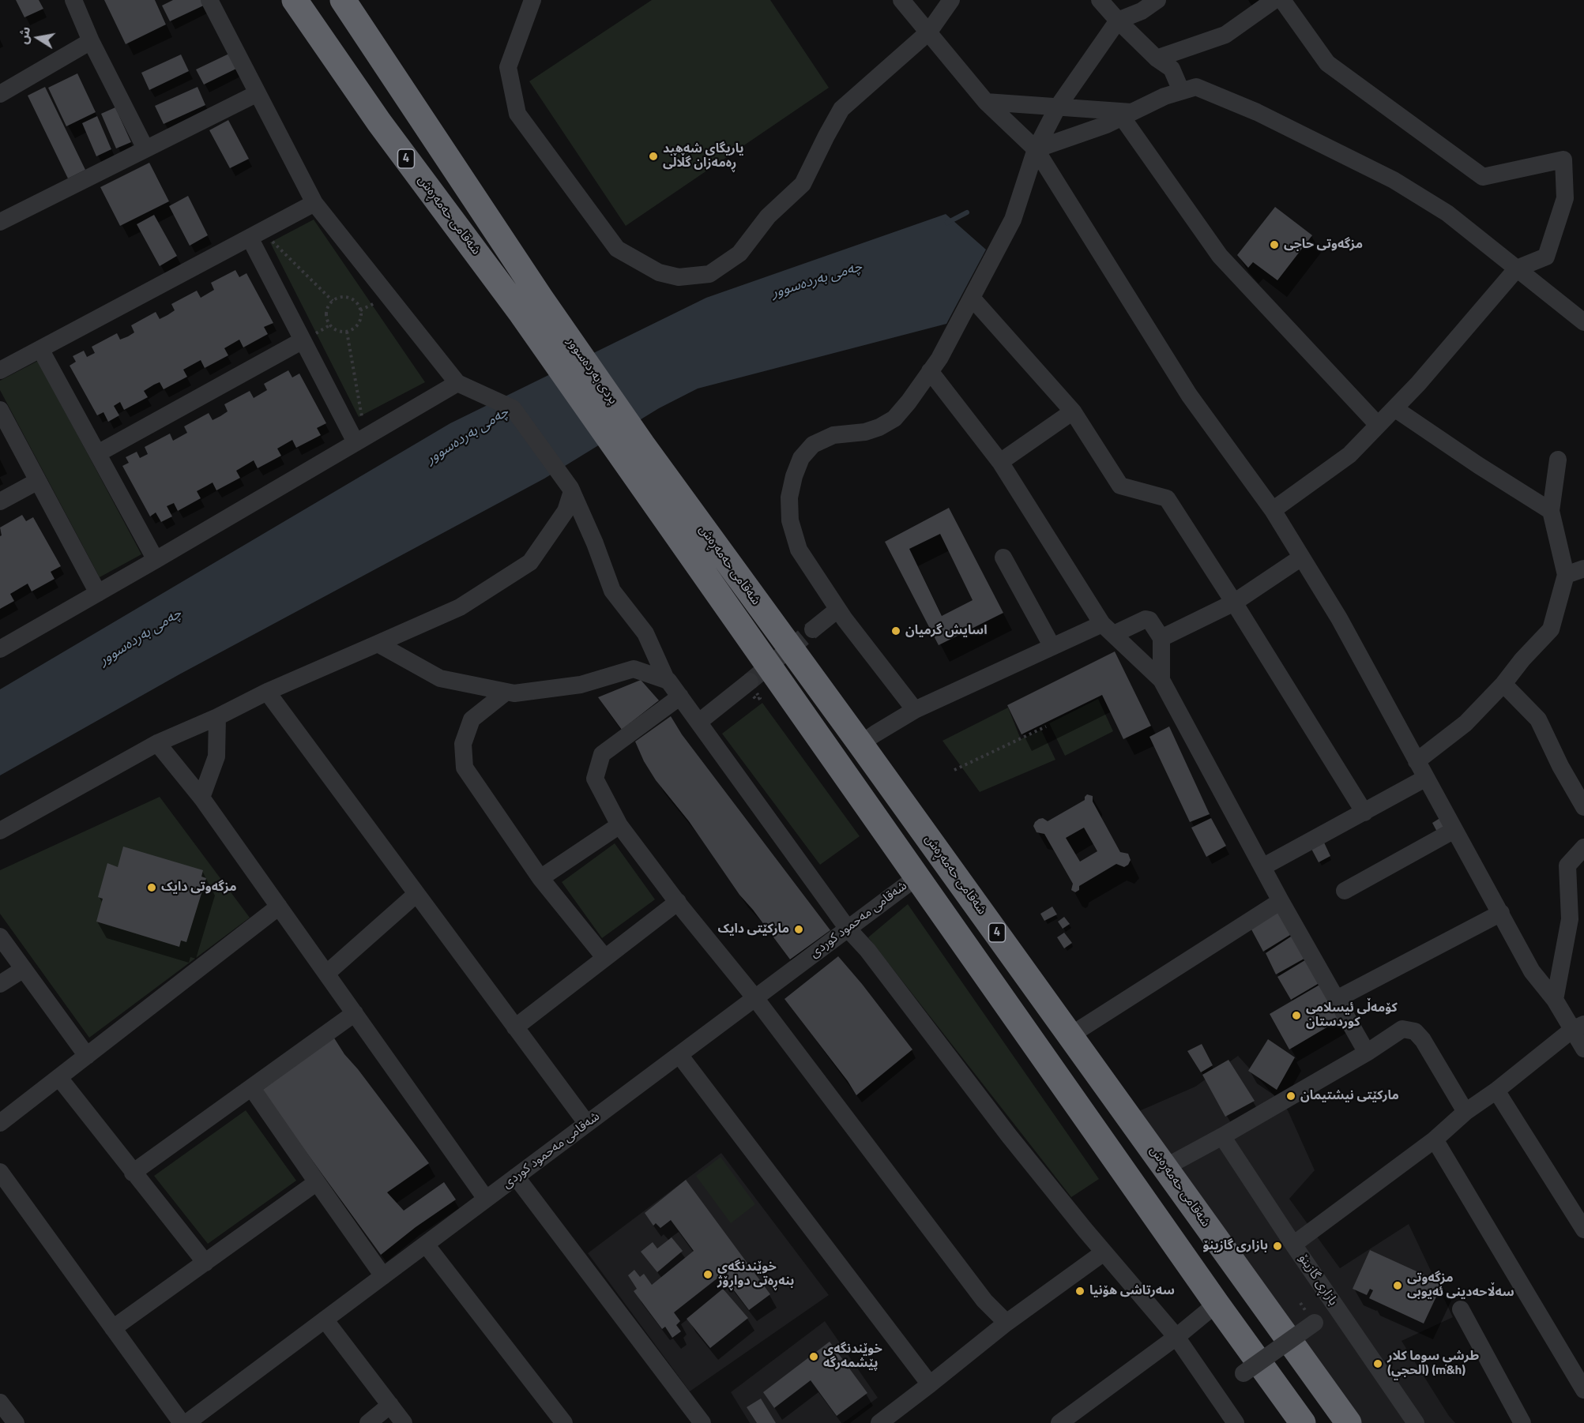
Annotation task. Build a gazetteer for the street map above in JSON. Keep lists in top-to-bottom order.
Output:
{
  "streets": {
    "highway": ["4", "شەقامی حەمەڕەش", "پردی بەردەسوور"],
    "street": ["شەقامی مەحمود کوردی", "بازاڕی گازینۆ"]
  },
  "crossings": [
    ["4", "شەقامی حەمەڕەش"],
    ["4", "پردی بەردەسوور"],
    ["شەقامی حەمەڕەش", "پردی بەردەسوور"],
    ["شەقامی حەمەڕەش", "شەقامی مەحمود کوردی"]
  ],
  "water": ["چەمی بەردەسوور"],
  "places": [
    "یاریگای شەهید ڕەمەزان گڵاڵی",
    "مزگەوتی حاجی",
    "اسايش گرميان",
    "مزگەوتی دایک",
    "مارکێتی دایک",
    "کۆمەڵی ئیسلامی کوردستان",
    "مارکێتی نیشتیمان",
    "بازاری گازینۆ",
    "خوێندنگەی بنەڕەتی دواڕۆژ",
    "مزگەوتی سەڵاحەدینی ئەیوبی",
    "سەرتاشی هۆنیا",
    "خوێندنگەی پێشمەرگە",
    "طرشي سوما كلار (الحجي) (m&h)"
  ],
  "north": "left"
}
